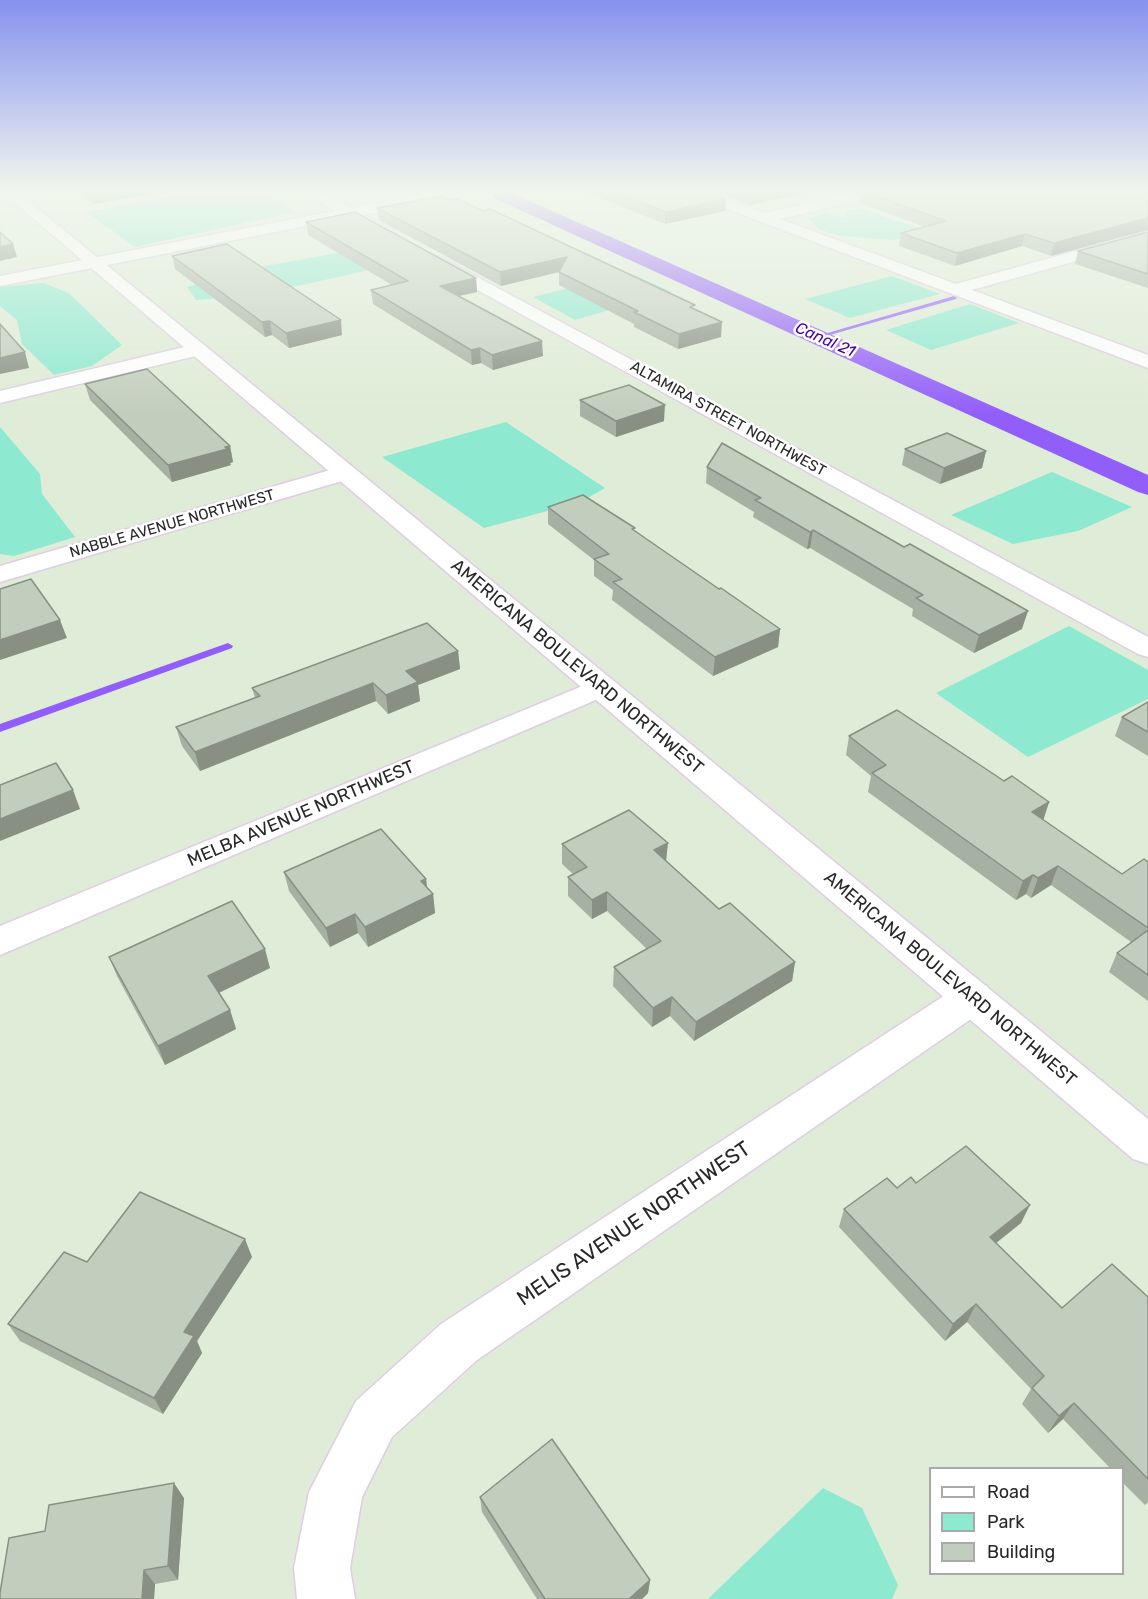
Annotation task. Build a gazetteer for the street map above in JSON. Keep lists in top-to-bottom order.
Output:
{
  "streets": {
    "street": [
      "ALTAMIRA STREET NORTHWEST",
      "NABBLE AVENUE NORTHWEST",
      "AMERICANA BOULEVARD NORTHWEST",
      "MELBA AVENUE NORTHWEST",
      "MELIS AVENUE NORTHWEST"
    ]
  },
  "crossings": [
    ["NABBLE AVENUE NORTHWEST", "AMERICANA BOULEVARD NORTHWEST"],
    ["AMERICANA BOULEVARD NORTHWEST", "MELBA AVENUE NORTHWEST"],
    ["AMERICANA BOULEVARD NORTHWEST", "MELIS AVENUE NORTHWEST"]
  ],
  "water": ["Canal 21"],
  "legend": ["Road", "Park", "Building"]
}
